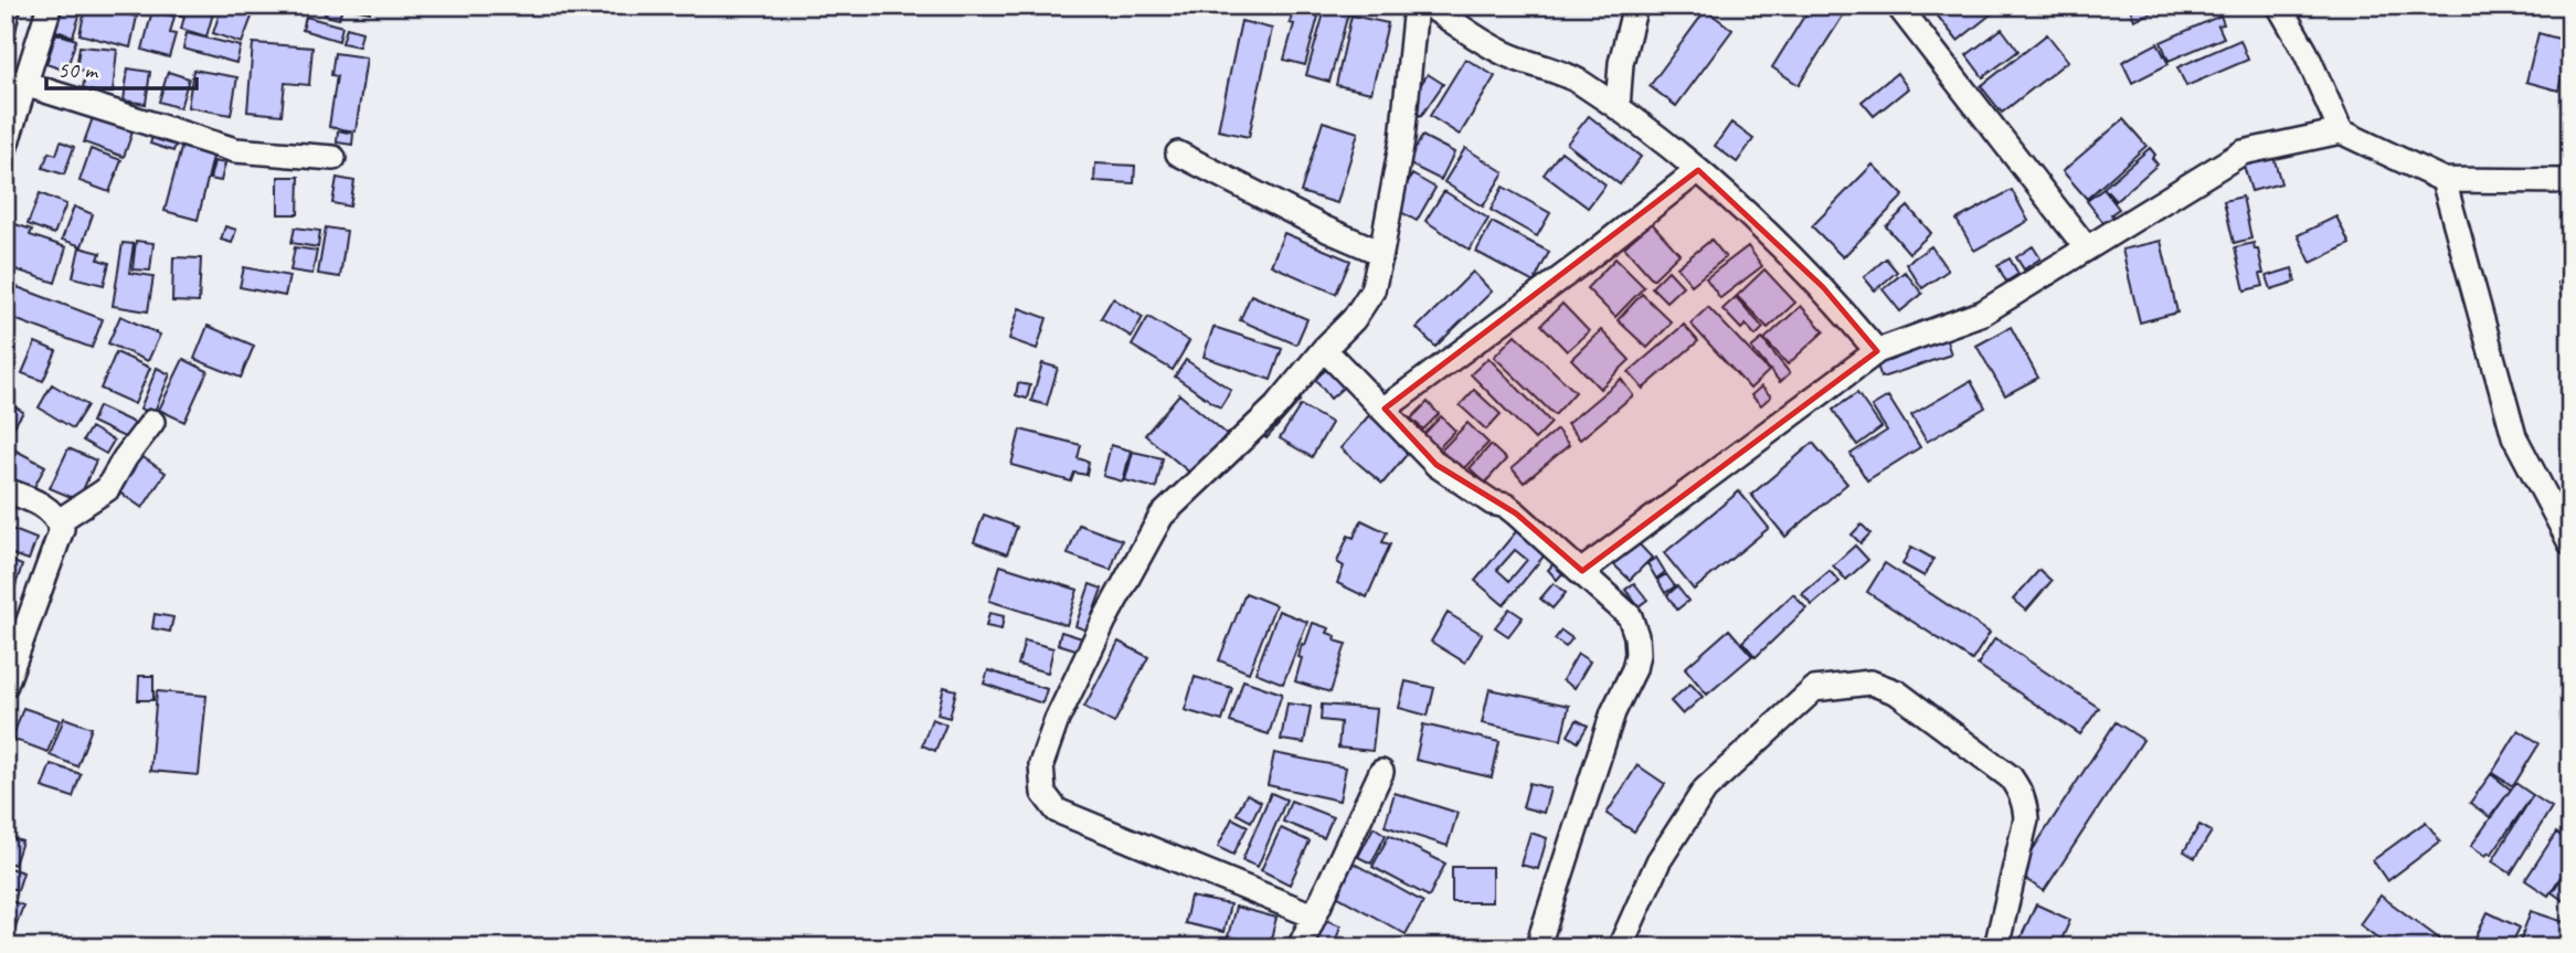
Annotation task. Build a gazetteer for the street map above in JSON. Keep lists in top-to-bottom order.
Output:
{
  "scale_bar": "50 m"
}
